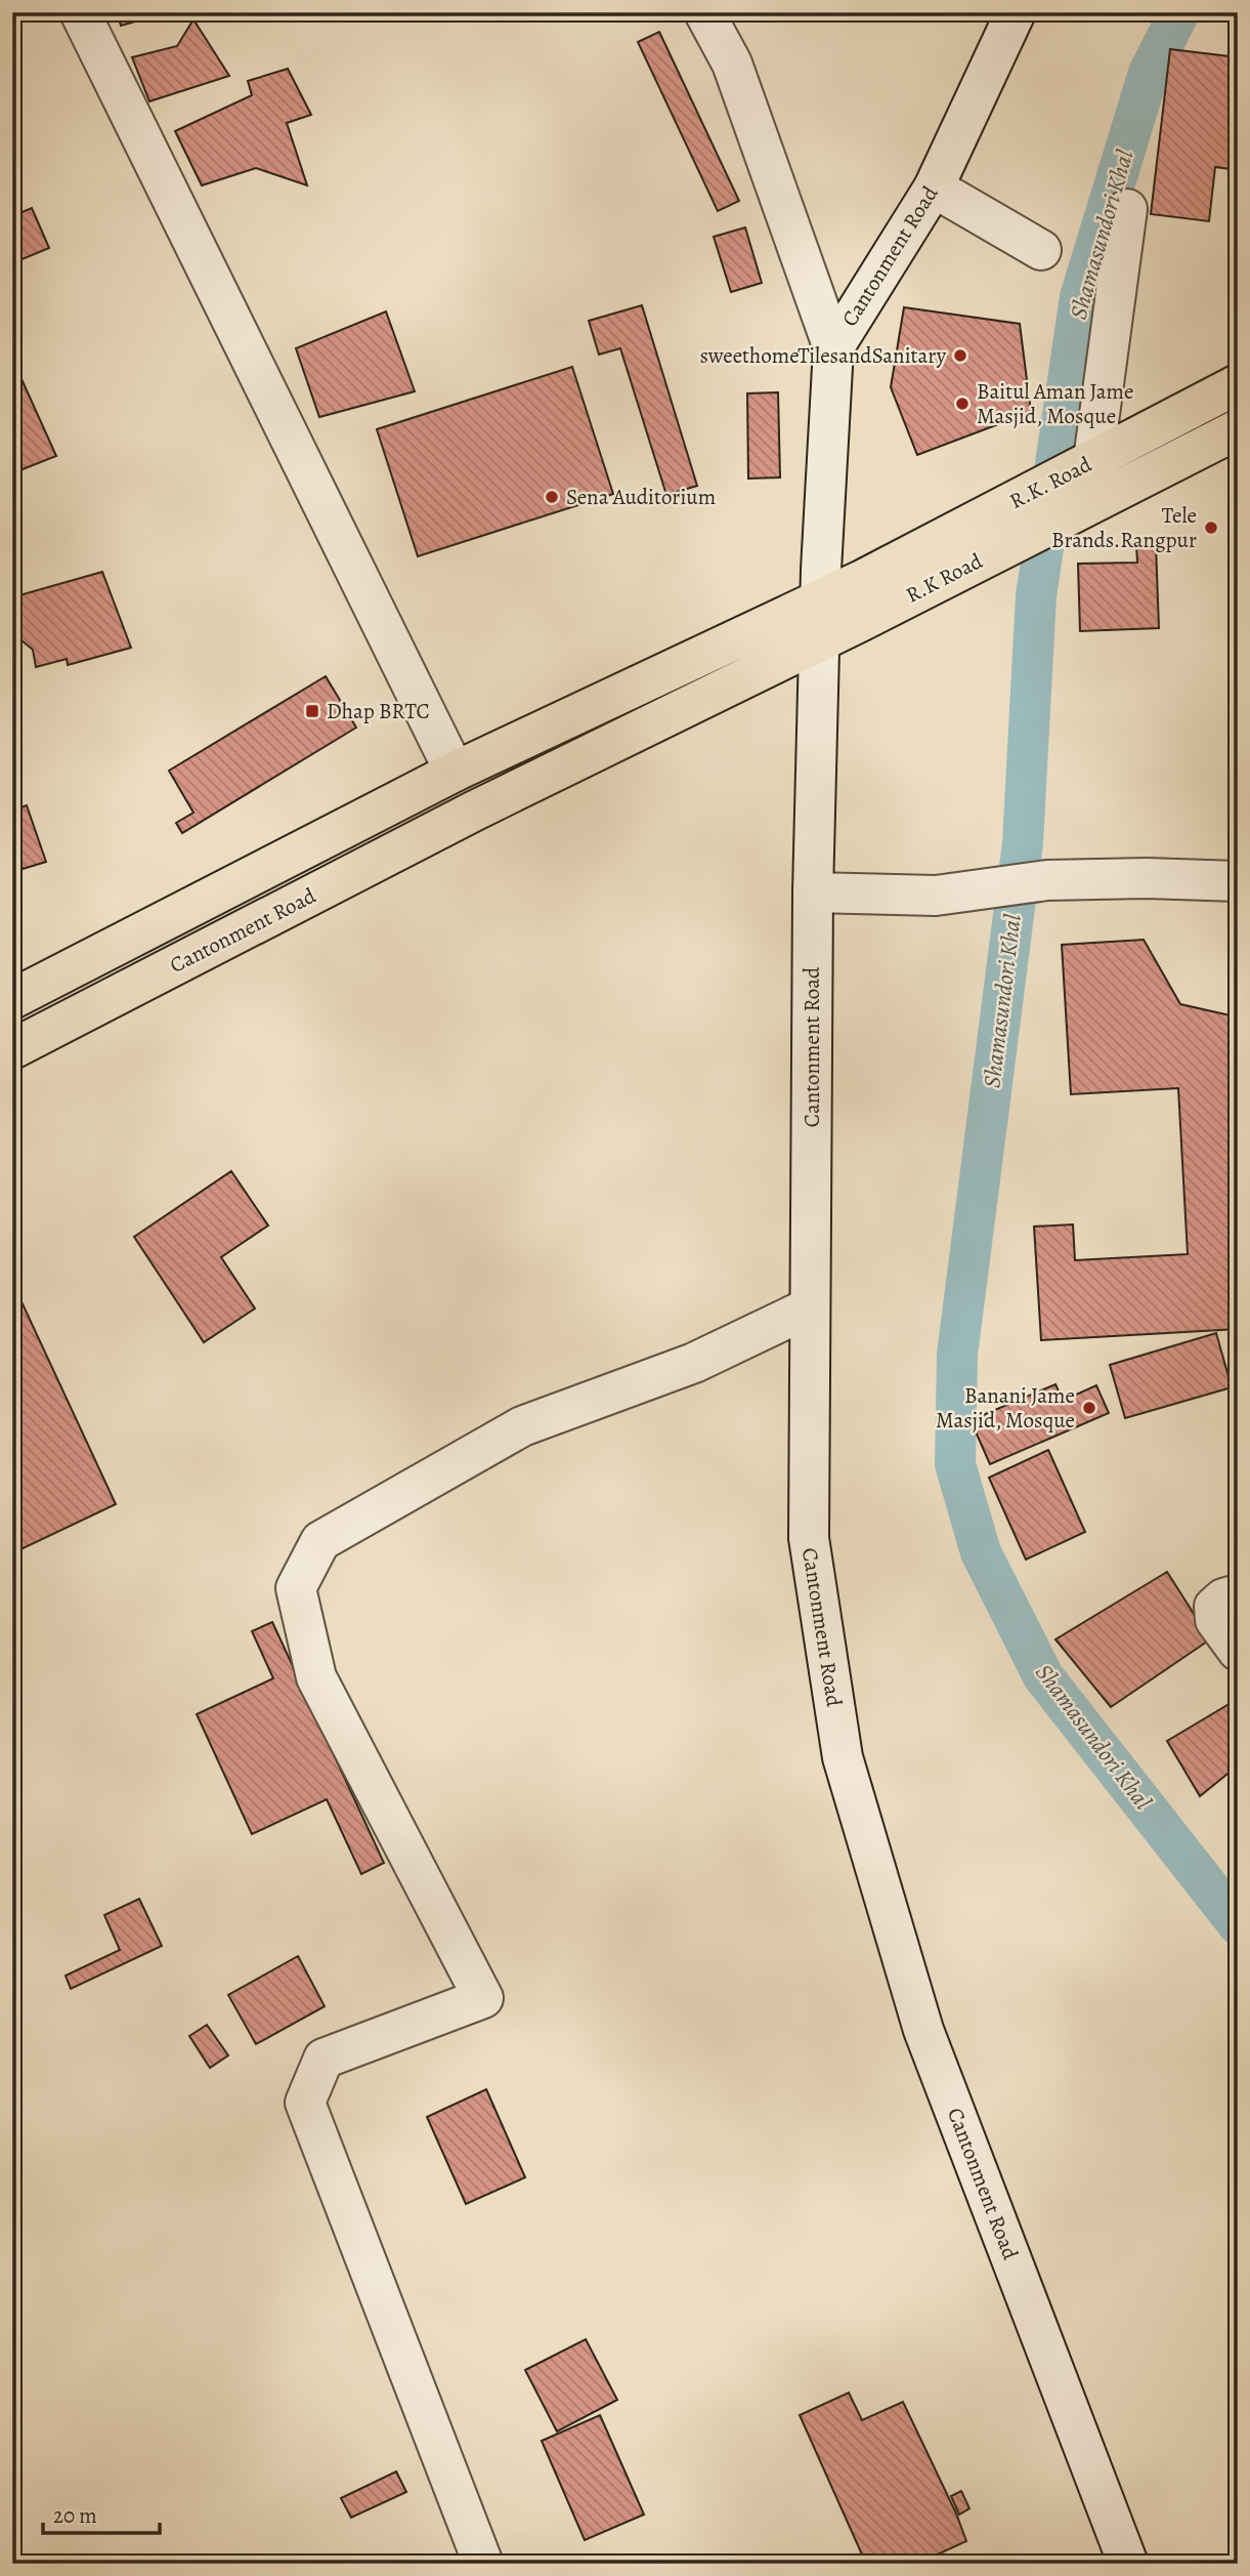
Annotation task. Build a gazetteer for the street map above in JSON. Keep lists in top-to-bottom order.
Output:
{
  "streets": {
    "highway": ["Cantonment Road", "R.K. Road", "R.K Road"]
  },
  "crossings": [
    ["Cantonment Road", "R.K. Road"],
    ["Cantonment Road", "R.K Road"],
    ["R.K. Road", "R.K Road"]
  ],
  "water": ["Shamasundori Khal"],
  "places": {
    "other": [
      "sweethomeTilesandSanitary",
      "Baitul Aman Jame Masjid, Mosque",
      "Sena Auditorium",
      "Tele Brands.Rangpur",
      "Banani Jame Masjid, Mosque"
    ],
    "transit": ["Dhap BRTC"]
  },
  "scale_bar": "20 m"
}
